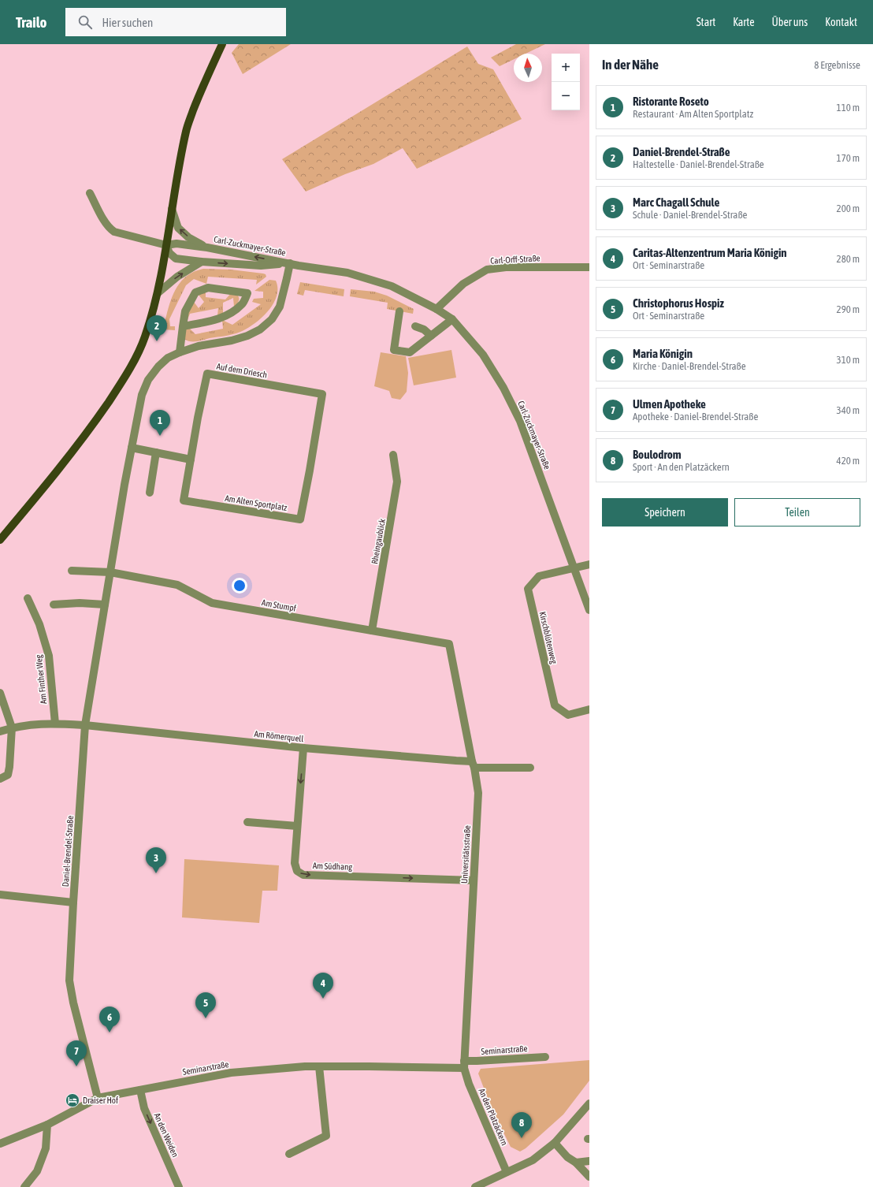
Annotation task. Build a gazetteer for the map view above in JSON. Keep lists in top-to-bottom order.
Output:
{
  "streets": {
    "street": [
      "Carl-Zuckmayer-Straße",
      "Carl-Orff-Straße",
      "Auf dem Driesch",
      "Am Alten Sportplatz",
      "Rheingaublick",
      "Am Stumpf",
      "Kirschblütenweg",
      "Am Finther Weg",
      "Am Römerquell",
      "Daniel-Brendel-Straße",
      "Universitätsstraße",
      "Am Südhang",
      "Seminarstraße",
      "An den Platzäckern",
      "An den Weiden"
    ]
  },
  "crossings": [
    ["Carl-Zuckmayer-Straße", "Carl-Orff-Straße"],
    ["Carl-Zuckmayer-Straße", "Kirschblütenweg"],
    ["Carl-Zuckmayer-Straße", "Daniel-Brendel-Straße"],
    ["Auf dem Driesch", "Am Alten Sportplatz"],
    ["Rheingaublick", "Am Stumpf"],
    ["Am Stumpf", "Daniel-Brendel-Straße"],
    ["Am Stumpf", "Universitätsstraße"],
    ["Am Römerquell", "Daniel-Brendel-Straße"],
    ["Am Römerquell", "Universitätsstraße"],
    ["Am Römerquell", "Am Südhang"],
    ["Daniel-Brendel-Straße", "Seminarstraße"],
    ["Universitätsstraße", "Am Südhang"],
    ["Universitätsstraße", "Seminarstraße"],
    ["Universitätsstraße", "An den Platzäckern"],
    ["Seminarstraße", "An den Platzäckern"],
    ["Seminarstraße", "An den Weiden"]
  ],
  "one_way": ["An den Weiden"],
  "places": {
    "hotel": ["Draiser Hof"]
  },
  "north": "top",
  "page": {
    "header": "Trailo",
    "search": "Hier suchen",
    "nav": [
      "Start",
      "Karte",
      "Über uns",
      "Kontakt"
    ],
    "heading": ["In der Nähe", "8 Ergebnisse"],
    "map_buttons": ["+", "−"],
    "list": [
      {
        "mark": "1",
        "name": "Ristorante Roseto",
        "note": "Restaurant · Am Alten Sportplatz",
        "value": "110 m"
      },
      {
        "mark": "2",
        "name": "Daniel-Brendel-Straße",
        "note": "Haltestelle · Daniel-Brendel-Straße",
        "value": "170 m"
      },
      {
        "mark": "3",
        "name": "Marc Chagall Schule",
        "note": "Schule · Daniel-Brendel-Straße",
        "value": "200 m"
      },
      {
        "mark": "4",
        "name": "Caritas-Altenzentrum Maria Königin",
        "note": "Ort · Seminarstraße",
        "value": "280 m"
      },
      {
        "mark": "5",
        "name": "Christophorus Hospiz",
        "note": "Ort · Seminarstraße",
        "value": "290 m"
      },
      {
        "mark": "6",
        "name": "Maria Königin",
        "note": "Kirche · Daniel-Brendel-Straße",
        "value": "310 m"
      },
      {
        "mark": "7",
        "name": "Ulmen Apotheke",
        "note": "Apotheke · Daniel-Brendel-Straße",
        "value": "340 m"
      },
      {
        "mark": "8",
        "name": "Boulodrom",
        "note": "Sport · An den Platzäckern",
        "value": "420 m"
      }
    ],
    "pins": [
      "2",
      "1",
      "3",
      "4",
      "5",
      "6",
      "7",
      "8"
    ],
    "buttons": ["Speichern", "Teilen"]
  }
}
